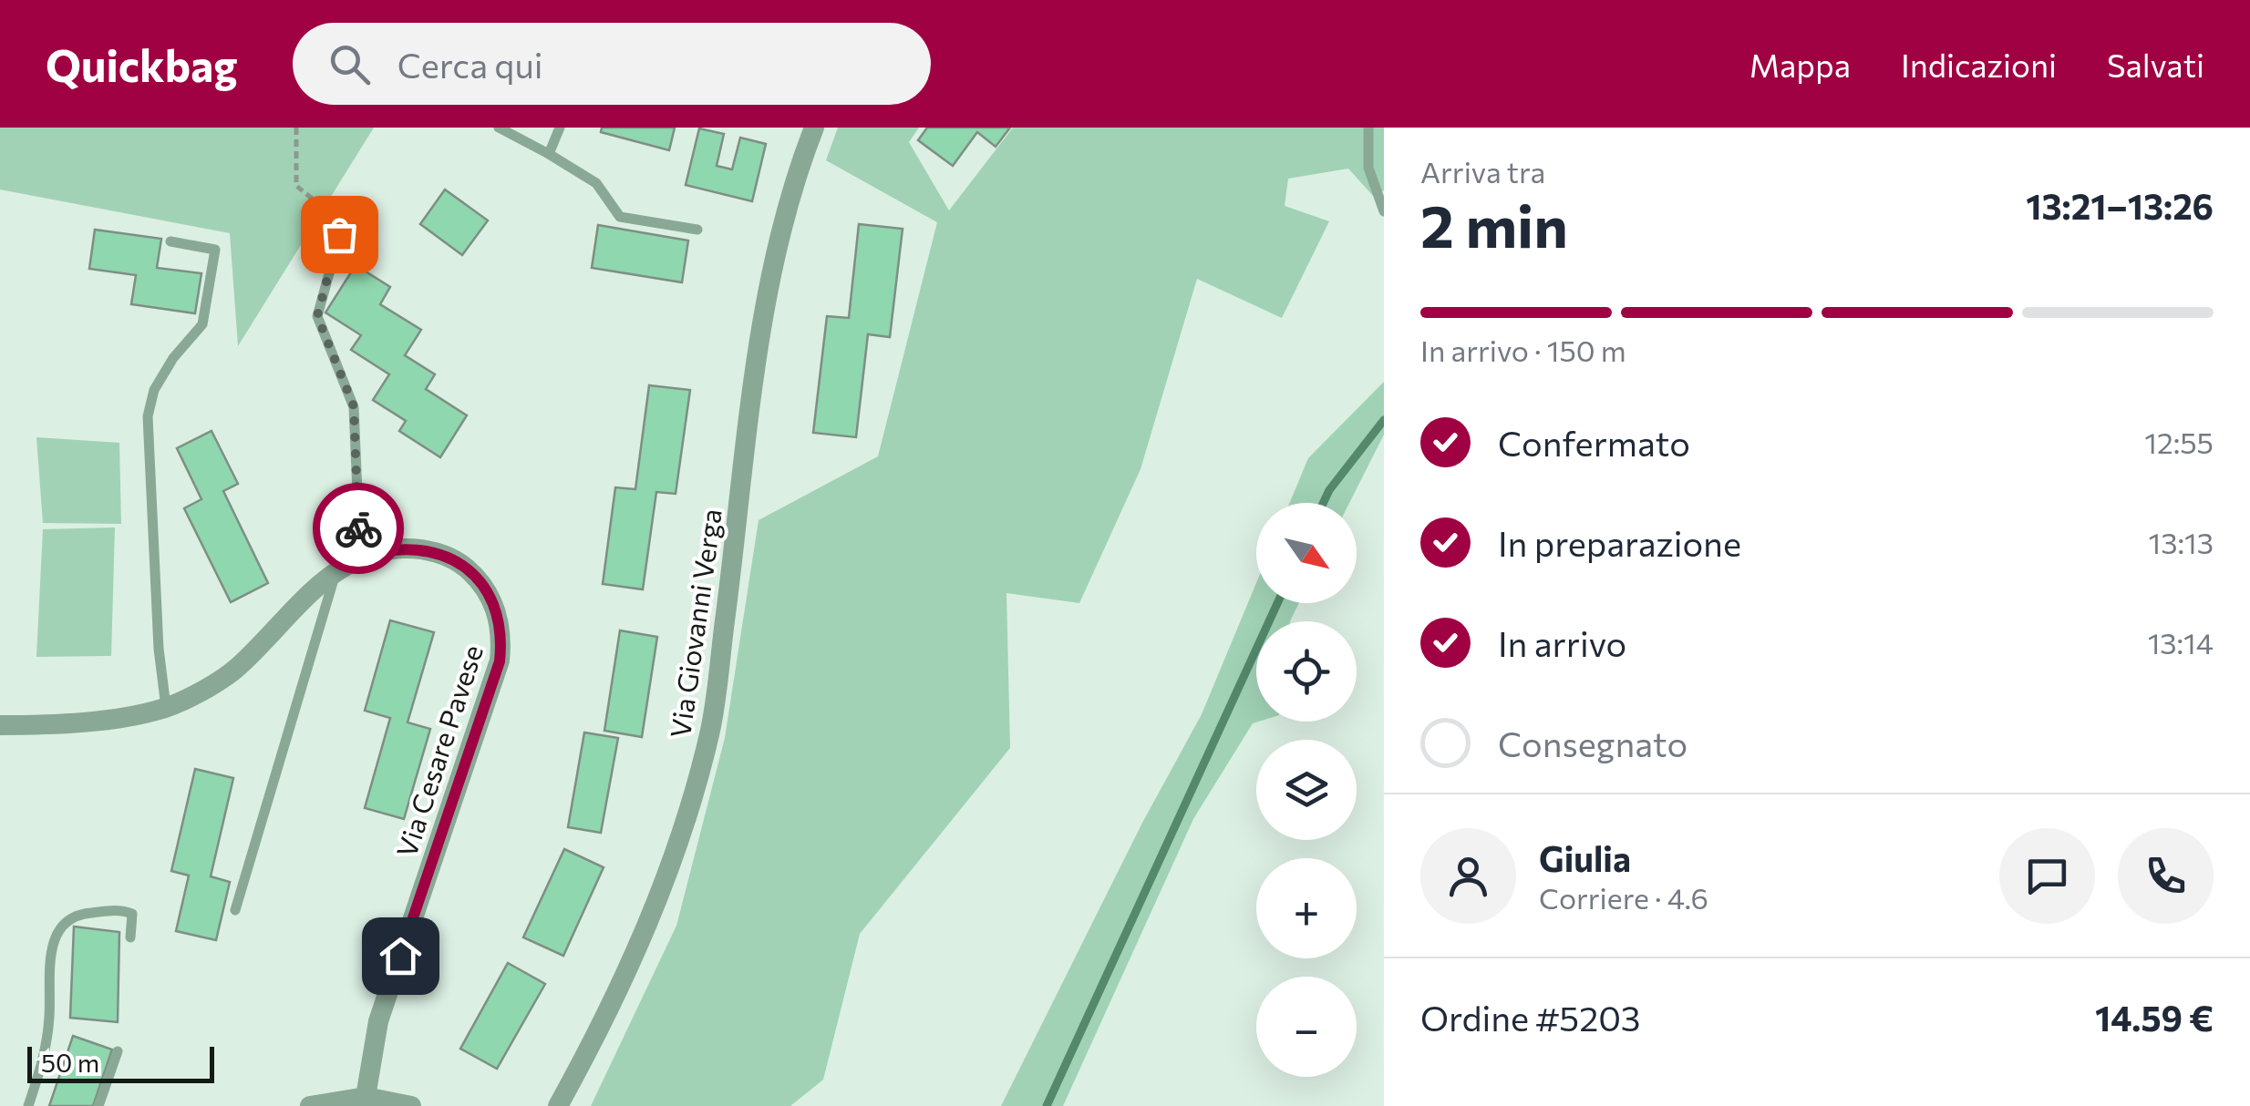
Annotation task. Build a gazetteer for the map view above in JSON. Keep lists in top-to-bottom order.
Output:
{
  "streets": {
    "street": ["Via Giovanni Verga", "Via Cesare Pavese"]
  },
  "scale_bar": "50 m",
  "north": "bottom right",
  "page": {
    "header": "Quickbag",
    "search": "Cerca qui",
    "nav": ["Mappa", "Indicazioni", "Salvati"],
    "heading": ["2 min", "Arriva tra", "13:21–13:26"],
    "panel": [
      "Giulia",
      "Corriere · 4.6",
      "Ordine #5203",
      "14.59 €"
    ],
    "bar": "In arrivo · 150 m",
    "list": [
      ["Confermato", "12:55"],
      ["In preparazione", "13:13"],
      ["In arrivo", "13:14"],
      "Consegnato"
    ],
    "map_buttons": ["+", "−"],
    "scale": "50 m"
  }
}
